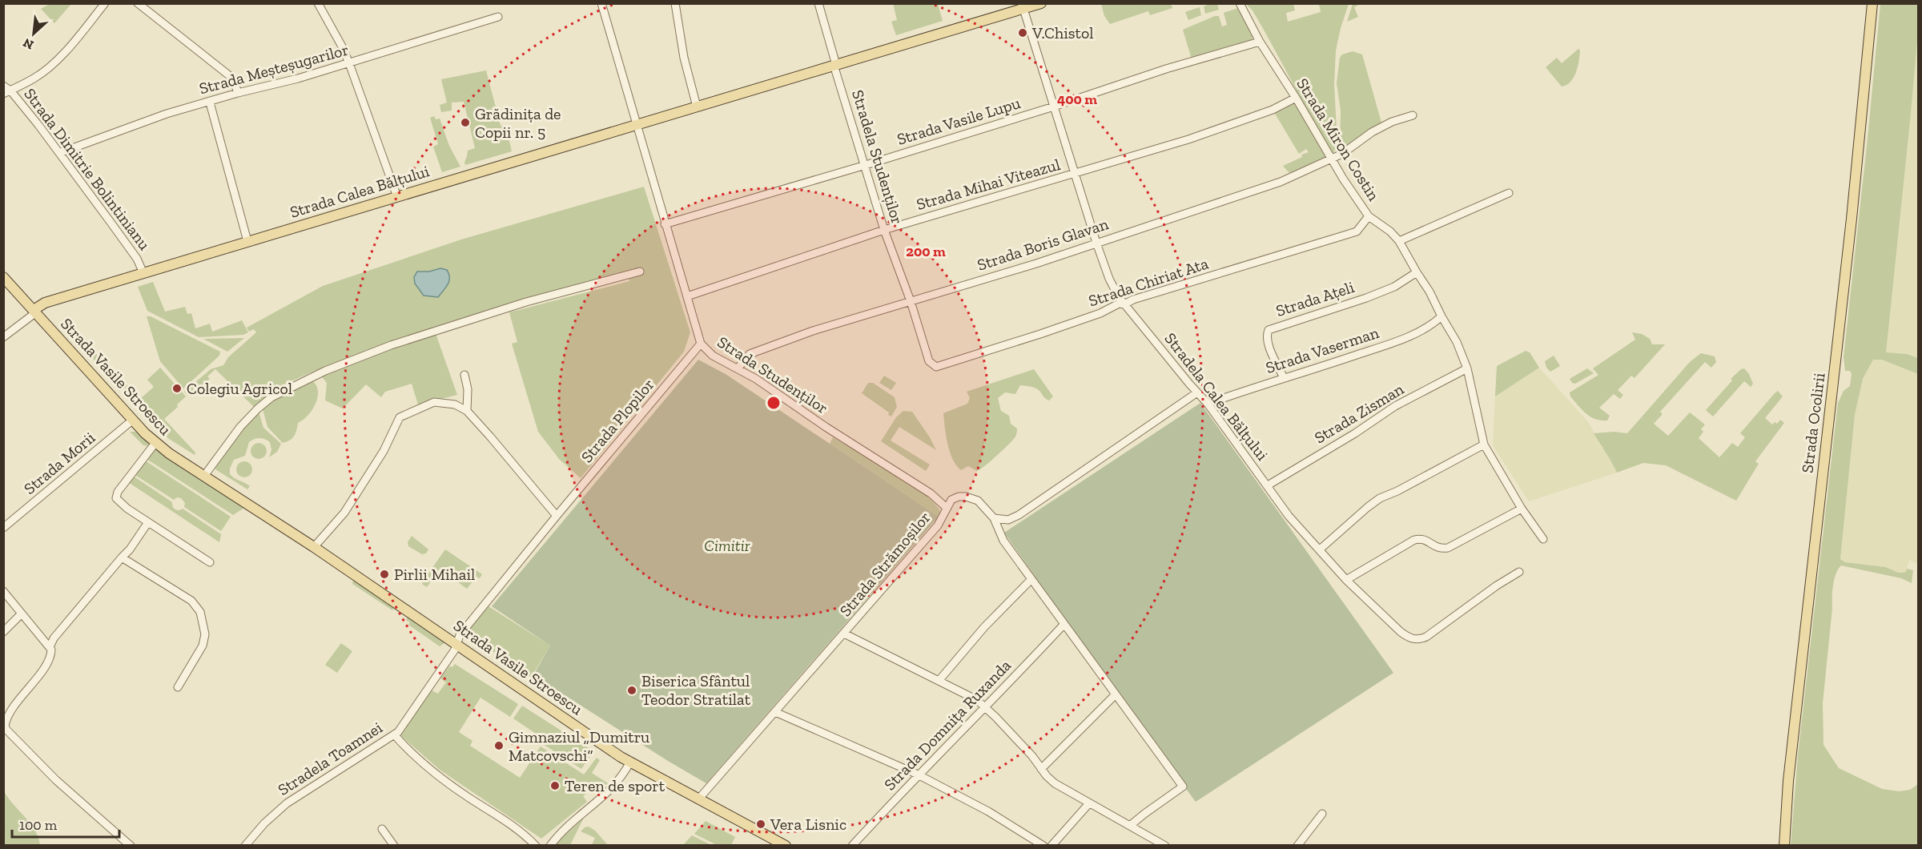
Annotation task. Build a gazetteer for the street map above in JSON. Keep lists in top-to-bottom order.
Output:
{
  "streets": {
    "main road": ["Strada Calea Bălțului", "Strada Vasile Stroescu", "Strada Ocolirii"],
    "street": [
      "Strada Meșteșugarilor",
      "Strada Vasile Lupu",
      "Strada Miron Costin",
      "Stradela Studenților",
      "Strada Dimitrie Bolintinianu",
      "Strada Mihai Viteazul",
      "Strada Boris Glavan",
      "Strada Chiriat Ata",
      "Strada Ațeli",
      "Strada Vaserman",
      "Strada Studenților",
      "Stradela Calea Bălțului",
      "Strada Zisman",
      "Strada Plopilor",
      "Strada Morii",
      "Strada Strămoșilor",
      "Strada Domnița Ruxanda",
      "Stradela Toamnei"
    ]
  },
  "crossings": [
    ["Strada Meșteșugarilor", "Strada Dimitrie Bolintinianu"],
    ["Strada Vasile Lupu", "Strada Miron Costin"],
    ["Strada Vasile Lupu", "Stradela Studenților"],
    ["Strada Vasile Lupu", "Strada Studenților"],
    ["Strada Vasile Lupu", "Stradela Calea Bălțului"],
    ["Strada Miron Costin", "Strada Mihai Viteazul"],
    ["Strada Miron Costin", "Strada Boris Glavan"],
    ["Strada Miron Costin", "Strada Chiriat Ata"],
    ["Strada Miron Costin", "Strada Ațeli"],
    ["Strada Miron Costin", "Strada Vaserman"],
    ["Strada Miron Costin", "Strada Zisman"],
    ["Stradela Studenților", "Strada Mihai Viteazul"],
    ["Stradela Studenților", "Strada Calea Bălțului"],
    ["Stradela Studenților", "Strada Boris Glavan"],
    ["Stradela Studenților", "Strada Chiriat Ata"],
    ["Strada Dimitrie Bolintinianu", "Strada Calea Bălțului"],
    ["Strada Mihai Viteazul", "Strada Studenților"],
    ["Strada Mihai Viteazul", "Stradela Calea Bălțului"],
    ["Strada Calea Bălțului", "Strada Studenților"],
    ["Strada Calea Bălțului", "Strada Vasile Stroescu"],
    ["Strada Calea Bălțului", "Stradela Calea Bălțului"],
    ["Strada Boris Glavan", "Strada Studenților"],
    ["Strada Boris Glavan", "Stradela Calea Bălțului"],
    ["Strada Chiriat Ata", "Stradela Calea Bălțului"],
    ["Strada Ațeli", "Strada Vaserman"],
    ["Strada Vaserman", "Stradela Calea Bălțului"],
    ["Strada Studenților", "Strada Plopilor"],
    ["Strada Studenților", "Strada Strămoșilor"],
    ["Strada Vasile Stroescu", "Strada Plopilor"],
    ["Strada Vasile Stroescu", "Strada Morii"],
    ["Strada Vasile Stroescu", "Strada Strămoșilor"],
    ["Strada Vasile Stroescu", "Stradela Toamnei"],
    ["Stradela Calea Bălțului", "Strada Zisman"],
    ["Strada Plopilor", "Stradela Toamnei"]
  ],
  "parks": ["Cimitir"],
  "places": [
    "V.Chistol",
    "Grădinița de Copii nr. 5",
    "Colegiu Agricol",
    "Pirlii Mihail",
    "Biserica Sfântul Teodor Stratilat",
    "Gimnaziul „Dumitru Matcovschi“",
    "Teren de sport",
    "Vera Lisnic"
  ],
  "scale_bar": "100 m",
  "north": "bottom left",
  "rings": ["400 m", "200 m"]
}
